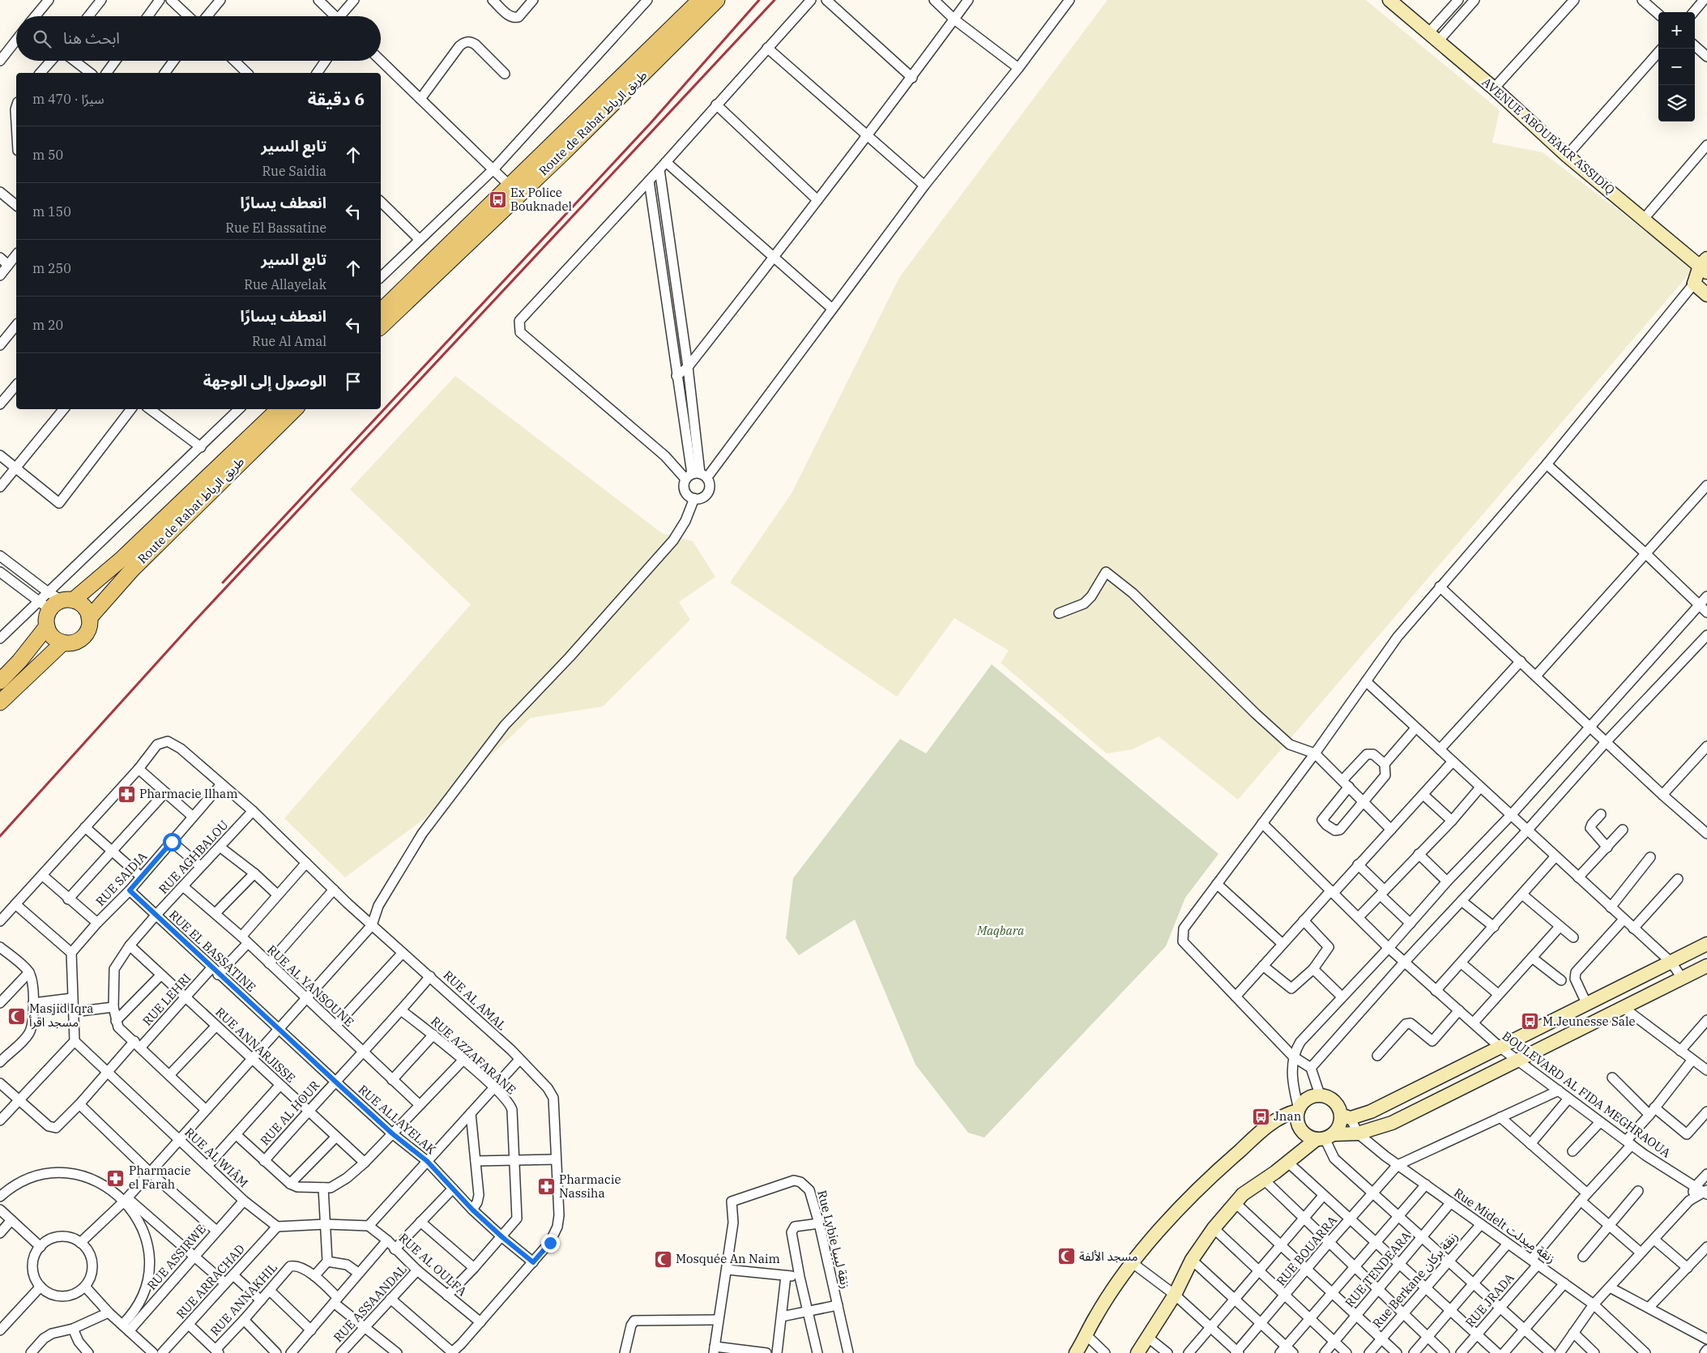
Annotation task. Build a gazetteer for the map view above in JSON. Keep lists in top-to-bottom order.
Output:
{
  "streets": {
    "main road": ["Route de Rabat طريق الرباط"],
    "street": [
      "AVENUE ABOUBAKR ASSIDIQ",
      "RUE AGHBALOU",
      "RUE SAIDIA",
      "RUE EL BASSATINE",
      "RUE AL YANSOUNE",
      "RUE LEHRI",
      "RUE AL AMAL",
      "RUE ANNARJISSE",
      "RUE AZZAFARANE",
      "BOULEVARD AL FIDA MEGHRAOUA",
      "RUE AL HOUR",
      "RUE ALLAYELAK",
      "RUE AL WIÂM",
      "Rue Midelt زنقة ميدلت",
      "Rue Lybie زنقة ليبيا",
      "RUE BOUARRA",
      "RUE ASSIRWE",
      "RUE AL OULFA",
      "RUE TENDEARA",
      "Rue Berkane زنقة بركان",
      "RUE ARRACHAD",
      "RUE ANNAKHIL",
      "RUE JRADA",
      "RUE ASSAANDAL"
    ]
  },
  "crossings": [
    ["RUE AGHBALOU", "RUE EL BASSATINE"],
    ["RUE AGHBALOU", "RUE AL YANSOUNE"],
    ["RUE AGHBALOU", "RUE LEHRI"],
    ["RUE AGHBALOU", "RUE AL AMAL"],
    ["RUE AGHBALOU", "RUE ANNARJISSE"],
    ["RUE SAIDIA", "RUE EL BASSATINE"],
    ["RUE SAIDIA", "RUE AL AMAL"],
    ["RUE EL BASSATINE", "RUE LEHRI"],
    ["RUE EL BASSATINE", "RUE ALLAYELAK"],
    ["RUE AL YANSOUNE", "RUE LEHRI"],
    ["RUE AL YANSOUNE", "RUE AL HOUR"],
    ["RUE LEHRI", "RUE AL AMAL"],
    ["RUE LEHRI", "RUE ANNARJISSE"],
    ["RUE LEHRI", "RUE AL WIÂM"],
    ["RUE AL AMAL", "RUE AL HOUR"],
    ["RUE AL AMAL", "RUE ALLAYELAK"],
    ["RUE AL AMAL", "RUE AL OULFA"],
    ["RUE ANNARJISSE", "RUE AL HOUR"],
    ["RUE AZZAFARANE", "RUE AL HOUR"],
    ["RUE AZZAFARANE", "RUE ALLAYELAK"],
    ["RUE AZZAFARANE", "RUE AL OULFA"],
    ["BOULEVARD AL FIDA MEGHRAOUA", "RUE JRADA"],
    ["RUE AL HOUR", "RUE ALLAYELAK"],
    ["RUE AL WIÂM", "RUE ASSIRWE"],
    ["RUE AL WIÂM", "RUE ARRACHAD"],
    ["Rue Midelt زنقة ميدلت", "RUE BOUARRA"],
    ["Rue Midelt زنقة ميدلت", "RUE TENDEARA"],
    ["Rue Midelt زنقة ميدلت", "Rue Berkane زنقة بركان"],
    ["Rue Midelt زنقة ميدلت", "RUE JRADA"],
    ["RUE AL OULFA", "RUE ASSAANDAL"]
  ],
  "parks": ["Maqbara"],
  "places": {
    "bus stop": ["Ex Police Bouknadel", "M.Jeunesse Sale", "Jnan"],
    "pharmacy": ["Pharmacie Ilham", "Pharmacie el Farah", "Pharmacie Nassiha"],
    "mosque": ["Masjid Iqra مسجد اقرأ", "مسجد الألفة", "Mosquée An Naim"]
  },
  "page": {
    "map_buttons": ["+", "−"],
    "search": "ابحث هنا",
    "heading": ["6 دقيقة", "سيرًا · 470 m"],
    "list": [
      ["تابع السير", "Rue Saidia", "50 m"],
      ["انعطف يسارًا", "Rue El Bassatine", "150 m"],
      ["تابع السير", "Rue Allayelak", "250 m"],
      ["انعطف يسارًا", "Rue Al Amal", "20 m"],
      "الوصول إلى الوجهة"
    ]
  }
}
